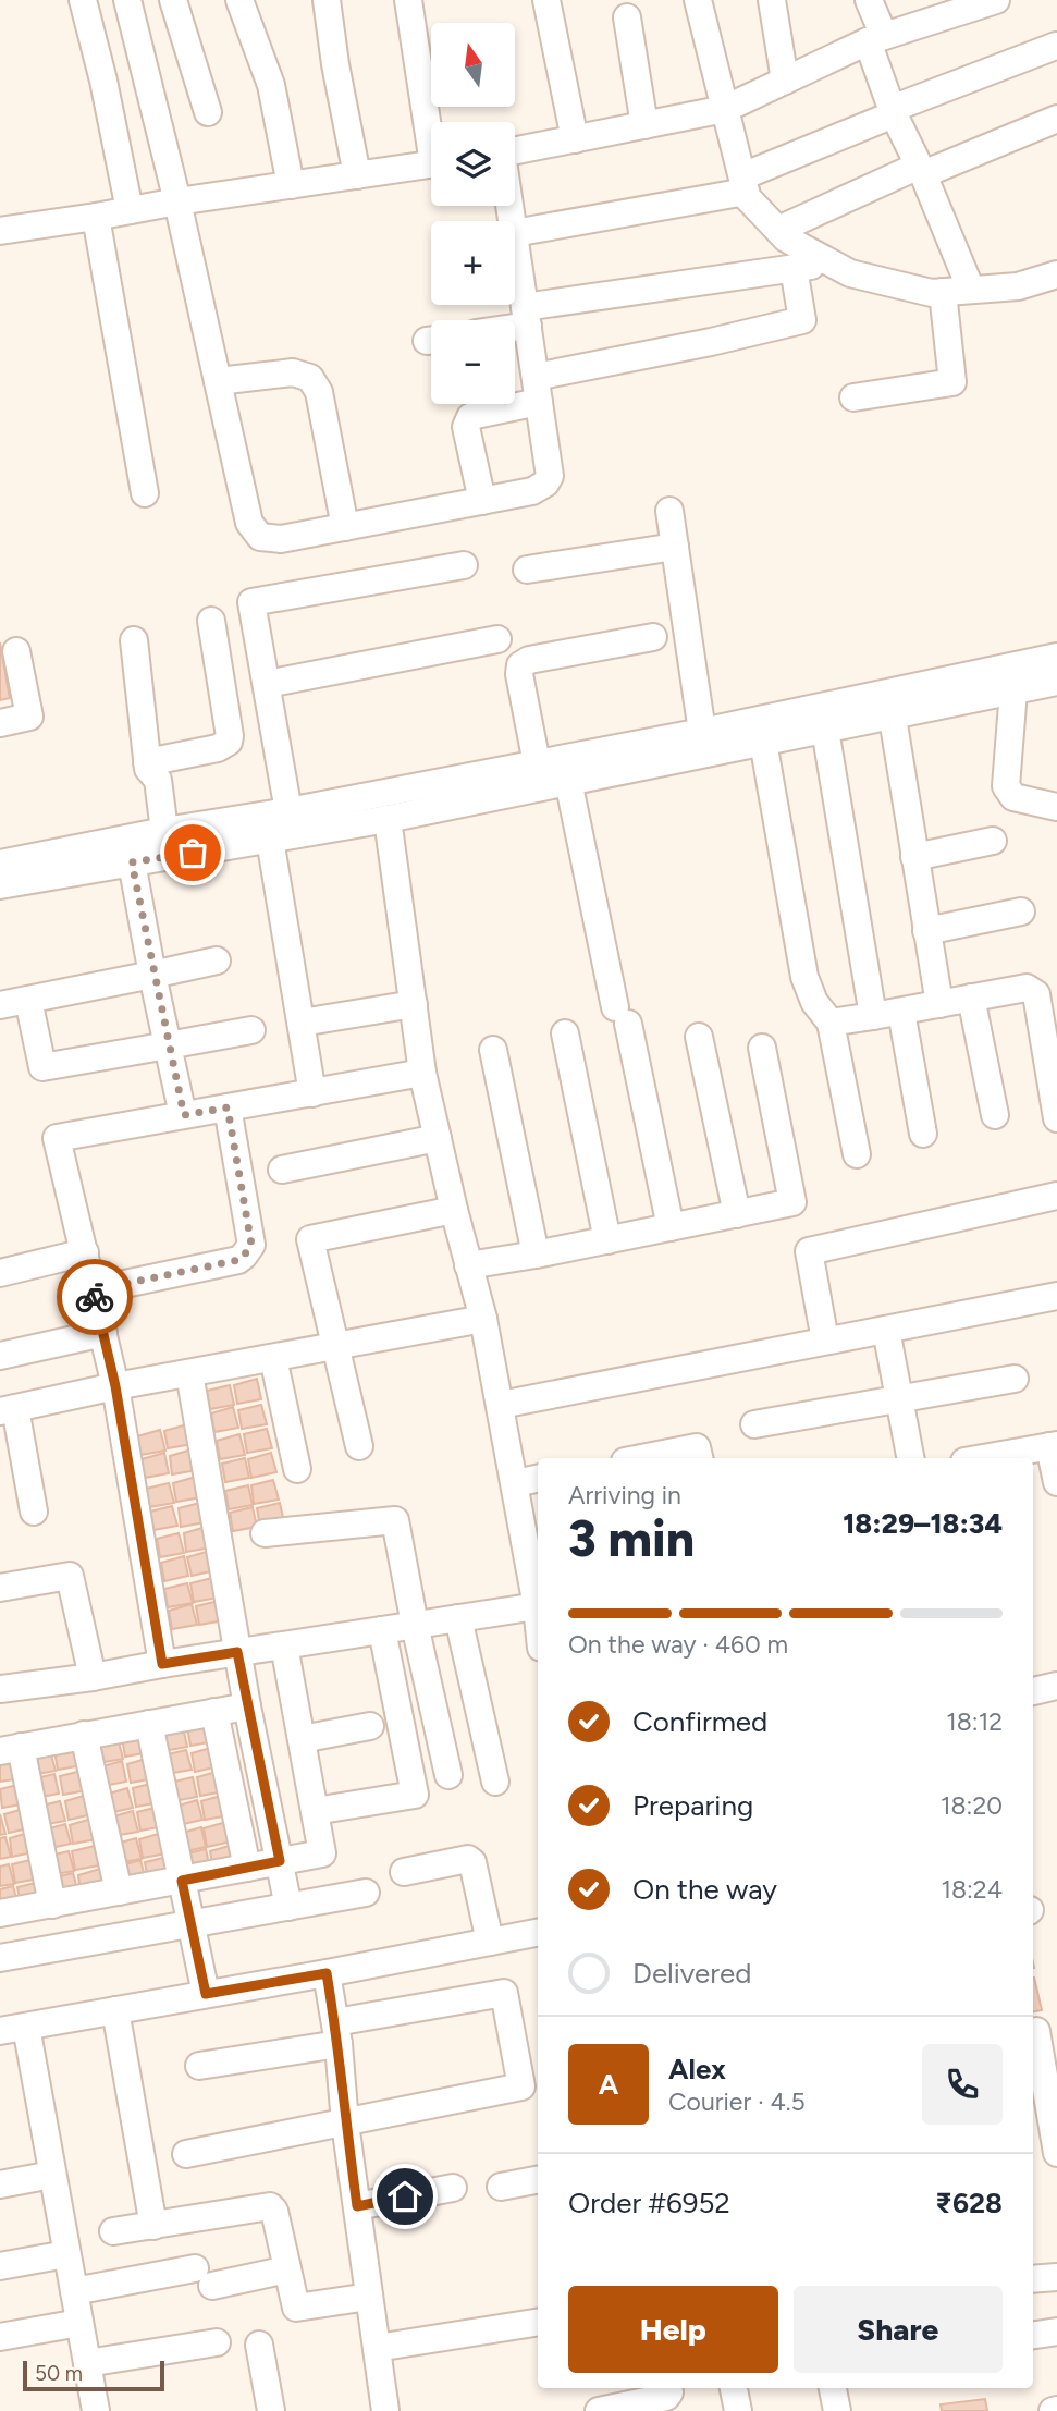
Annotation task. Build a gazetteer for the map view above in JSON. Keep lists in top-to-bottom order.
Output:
{
  "scale_bar": "50 m",
  "north": "top",
  "page": {
    "map_buttons": ["+", "−"],
    "heading": ["3 min", "Arriving in", "18:29–18:34"],
    "panel": [
      "Alex",
      "Courier · 4.5",
      "Order #6952",
      "₹628"
    ],
    "bar": "On the way · 460 m",
    "list": [
      ["Confirmed", "18:12"],
      ["Preparing", "18:20"],
      ["On the way", "18:24"],
      "Delivered"
    ],
    "round": "A",
    "buttons": ["Help", "Share"],
    "scale": "50 m"
  }
}
